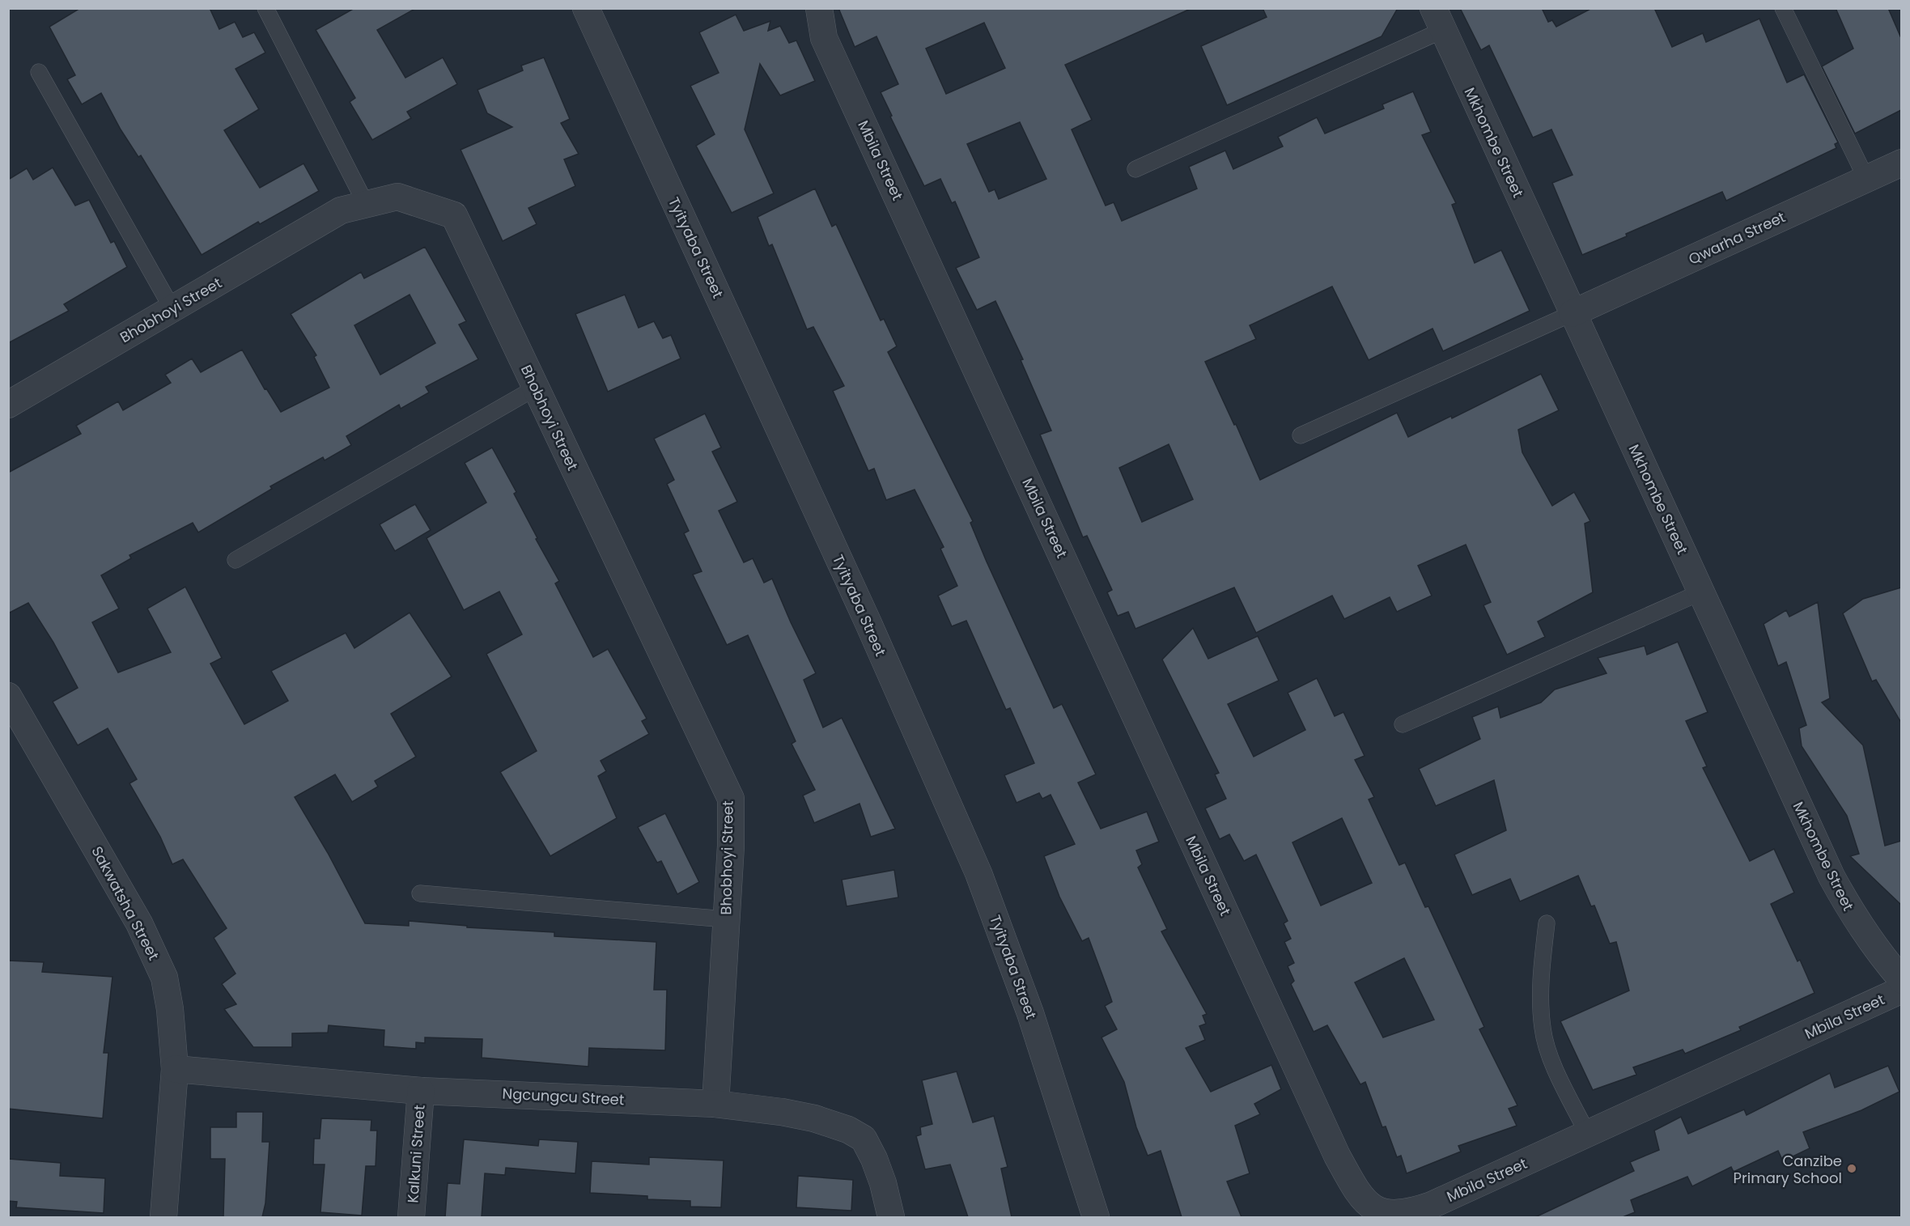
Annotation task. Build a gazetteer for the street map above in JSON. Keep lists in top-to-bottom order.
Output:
{
  "streets": {
    "street": [
      "Mkhombe Street",
      "Mbila Street",
      "Qwarha Street",
      "Tyityaba Street",
      "Bhobhoyi Street",
      "Sakwatsha Street",
      "Ngcungcu Street",
      "Kalkuni Street"
    ]
  },
  "crossings": [
    ["Mkhombe Street", "Qwarha Street"],
    ["Bhobhoyi Street", "Ngcungcu Street"],
    ["Sakwatsha Street", "Ngcungcu Street"],
    ["Ngcungcu Street", "Kalkuni Street"]
  ],
  "places": ["Canzibe Primary School"]
}
